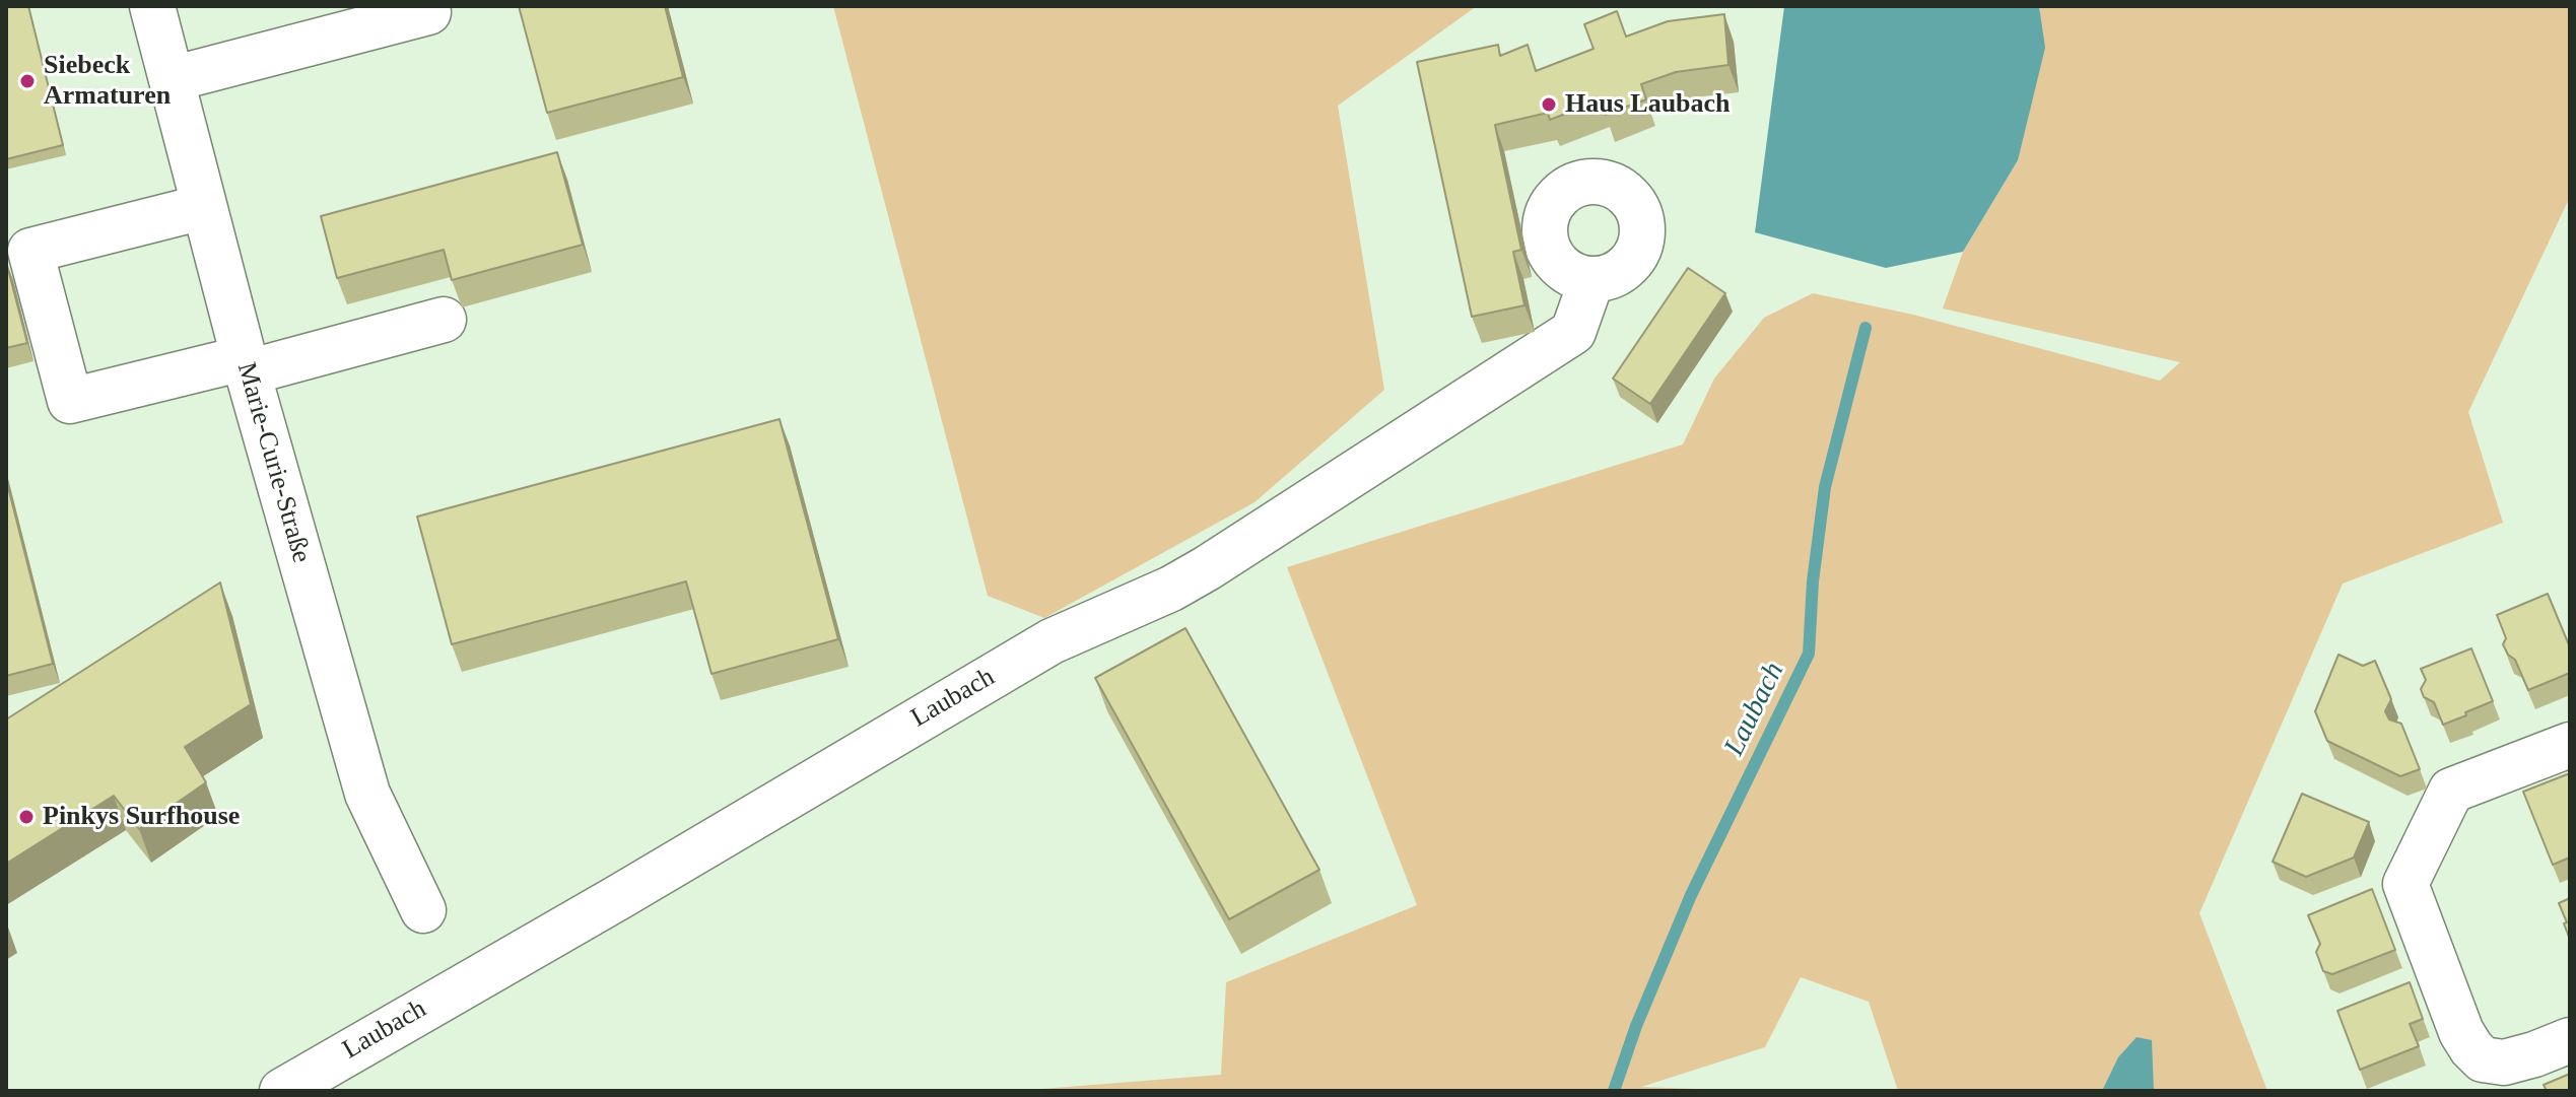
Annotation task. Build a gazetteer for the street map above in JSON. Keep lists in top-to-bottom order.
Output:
{
  "streets": {
    "street": ["Marie-Curie-Straße", "Laubach"]
  },
  "water": ["Laubach"],
  "places": ["Siebeck Armaturen", "Haus Laubach", "Pinkys Surfhouse"]
}
